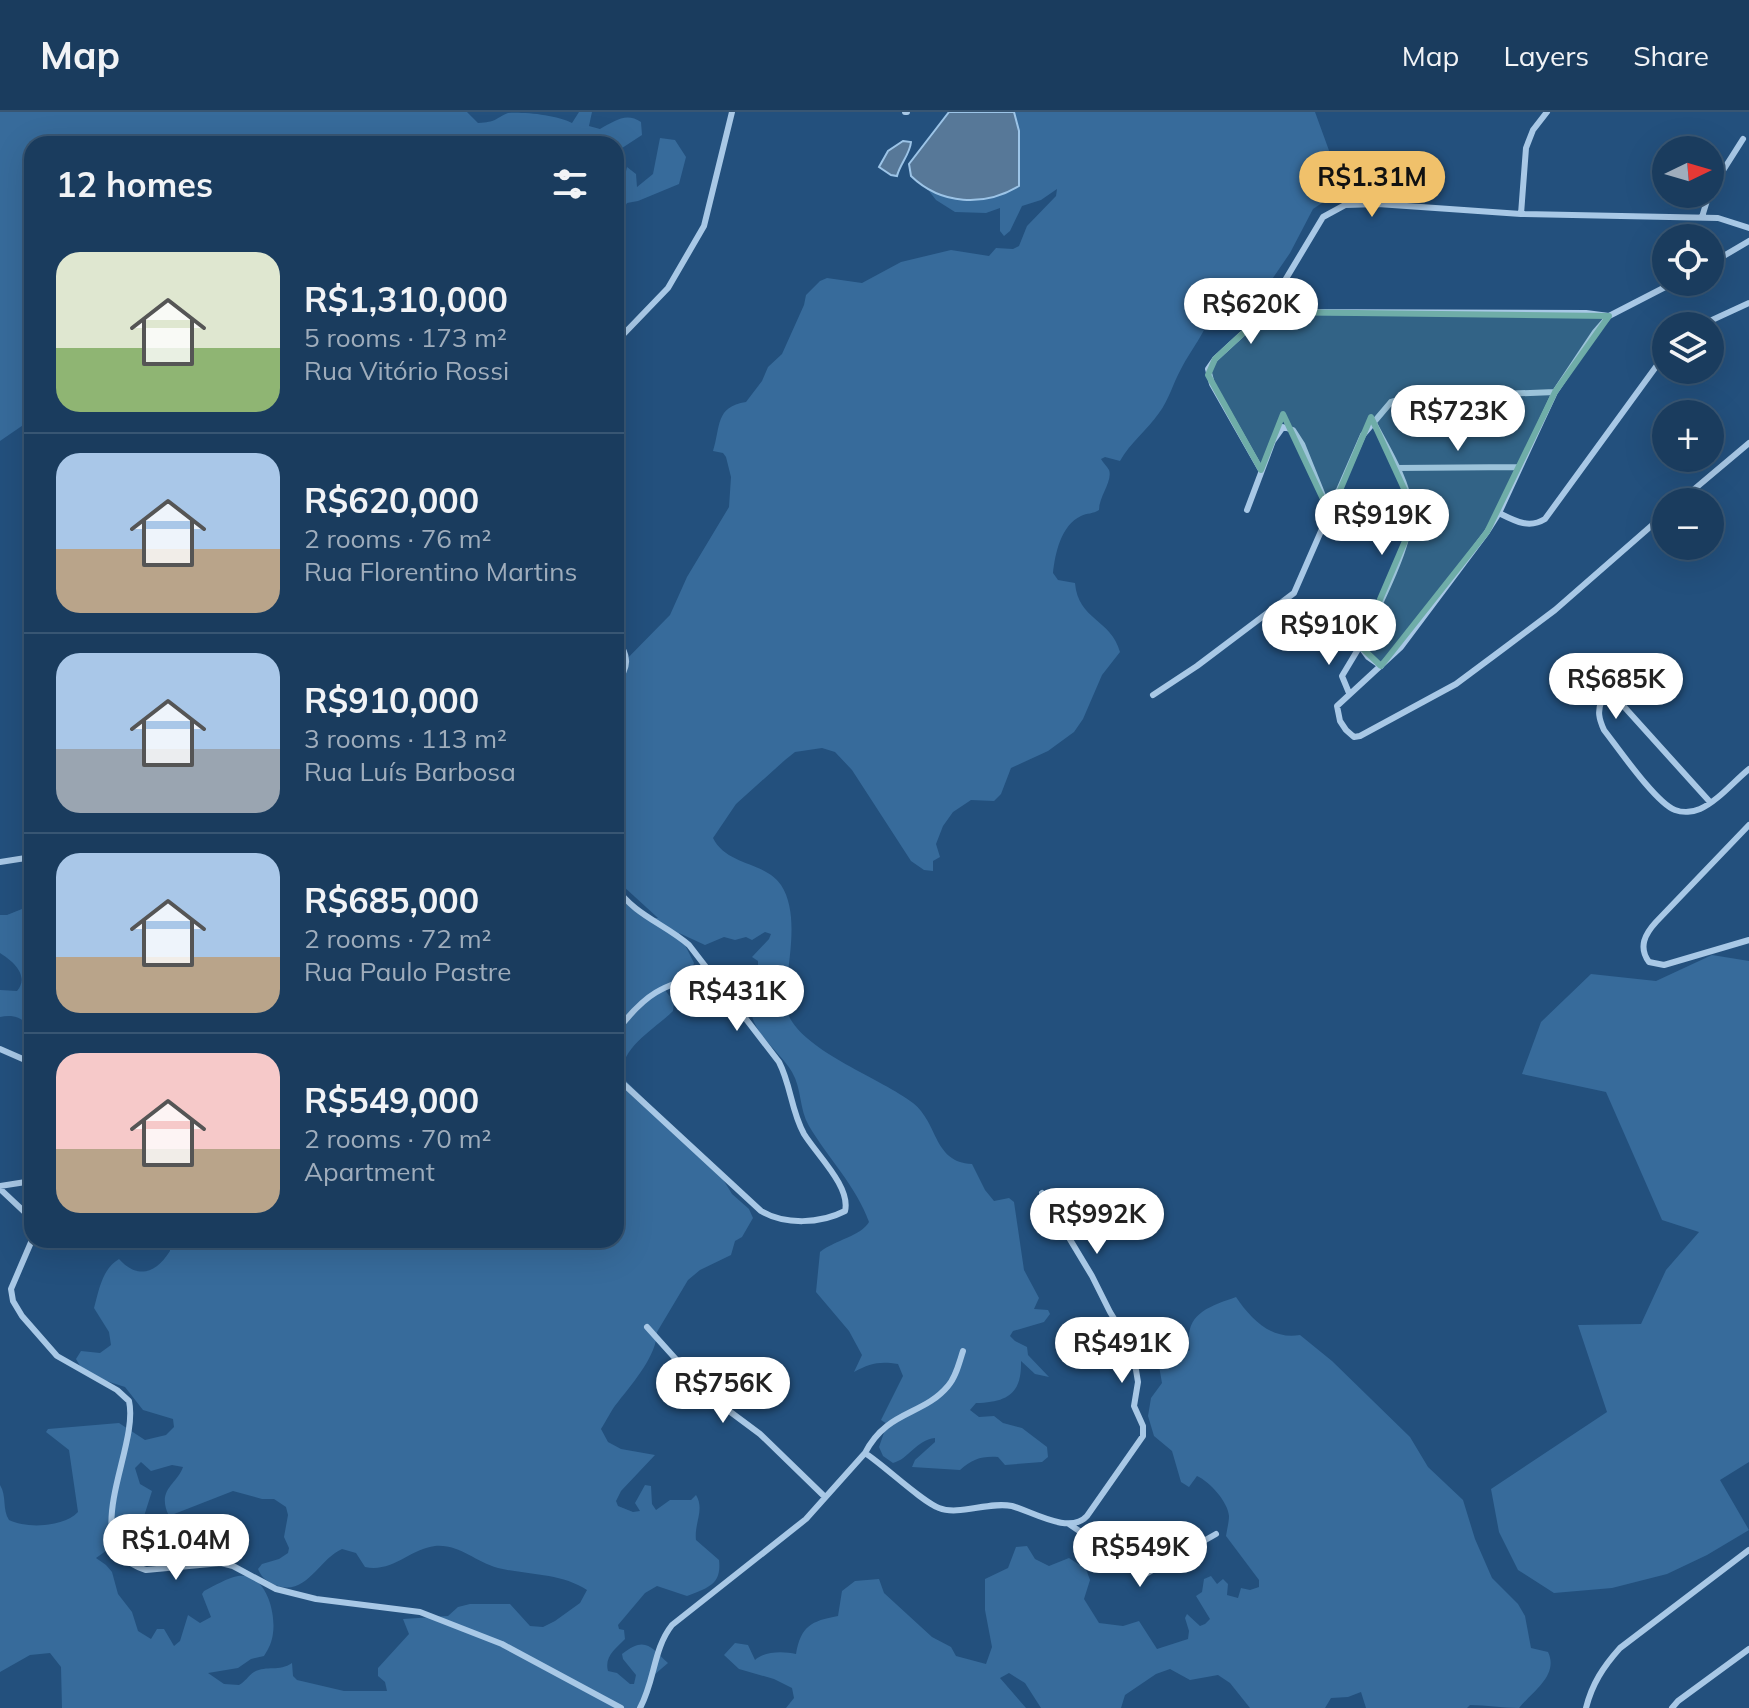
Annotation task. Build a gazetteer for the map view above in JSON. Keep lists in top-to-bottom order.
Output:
{
  "north": "right",
  "page": {
    "header": "Map",
    "nav": ["Map", "Layers", "Share"],
    "map_buttons": ["+", "−"],
    "heading": "12 homes",
    "price": [
      "R$1.31M",
      "R$620K",
      "R$723K",
      "R$919K",
      "R$910K",
      "R$685K",
      "R$431K",
      "R$992K",
      "R$491K",
      "R$756K",
      "R$1.04M",
      "R$549K"
    ],
    "list": [
      {
        "name": "R$1,310,000",
        "note": "5 rooms · 173 m² · Rua Vitório Rossi"
      },
      {
        "name": "R$620,000",
        "note": "2 rooms · 76 m² · Rua Florentino Martins"
      },
      {
        "name": "R$910,000",
        "note": "3 rooms · 113 m² · Rua Luís Barbosa"
      },
      {
        "name": "R$685,000",
        "note": "2 rooms · 72 m² · Rua Paulo Pastre"
      },
      {
        "name": "R$549,000",
        "note": "2 rooms · 70 m² · Apartment"
      }
    ]
  }
}
